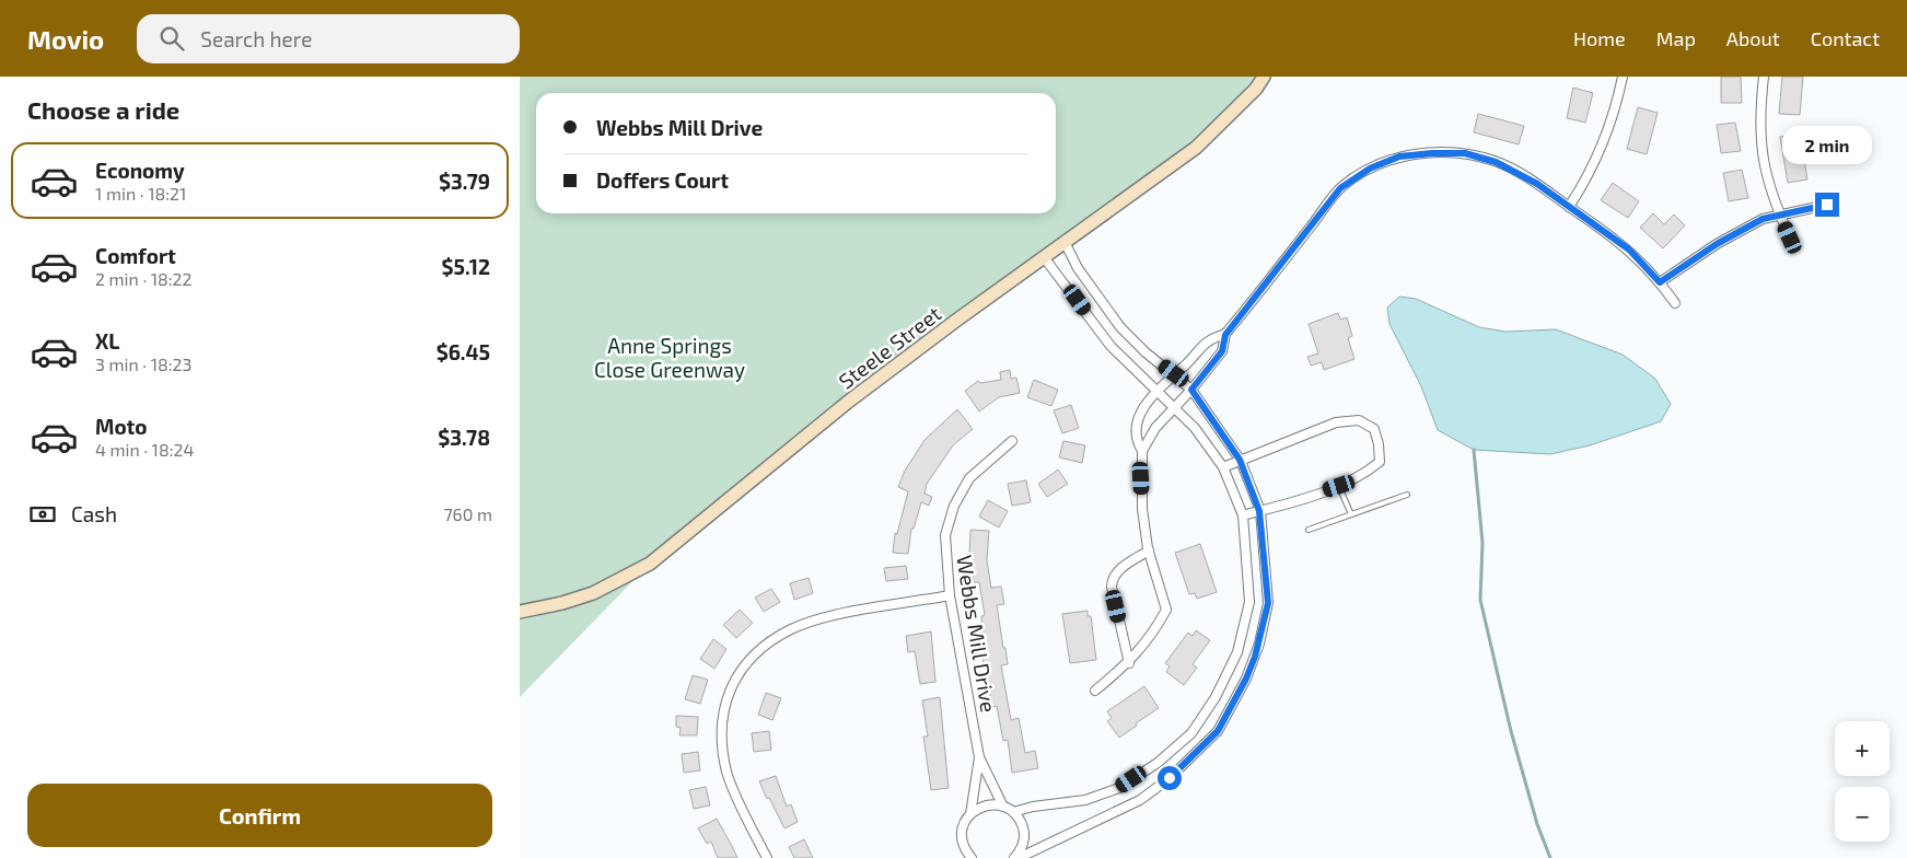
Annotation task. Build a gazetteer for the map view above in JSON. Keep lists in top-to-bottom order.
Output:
{
  "streets": {
    "street": ["Steele Street", "Webbs Mill Drive"]
  },
  "parks": ["Anne Springs Close Greenway"],
  "page": {
    "header": "Movio",
    "search": "Search here",
    "nav": [
      "Home",
      "Map",
      "About",
      "Contact"
    ],
    "heading": "Choose a ride",
    "banner": ["Webbs Mill Drive", "Doffers Court"],
    "bubble": "2 min",
    "list": [
      {
        "name": "Economy",
        "note": "1 min · 18:21",
        "value": "$3.79"
      },
      {
        "name": "Comfort",
        "note": "2 min · 18:22",
        "value": "$5.12"
      },
      {
        "name": "XL",
        "note": "3 min · 18:23",
        "value": "$6.45"
      },
      {
        "name": "Moto",
        "note": "4 min · 18:24",
        "value": "$3.78"
      }
    ],
    "pay": ["Cash", "760 m"],
    "map_buttons": ["+", "−"],
    "buttons": "Confirm"
  }
}
